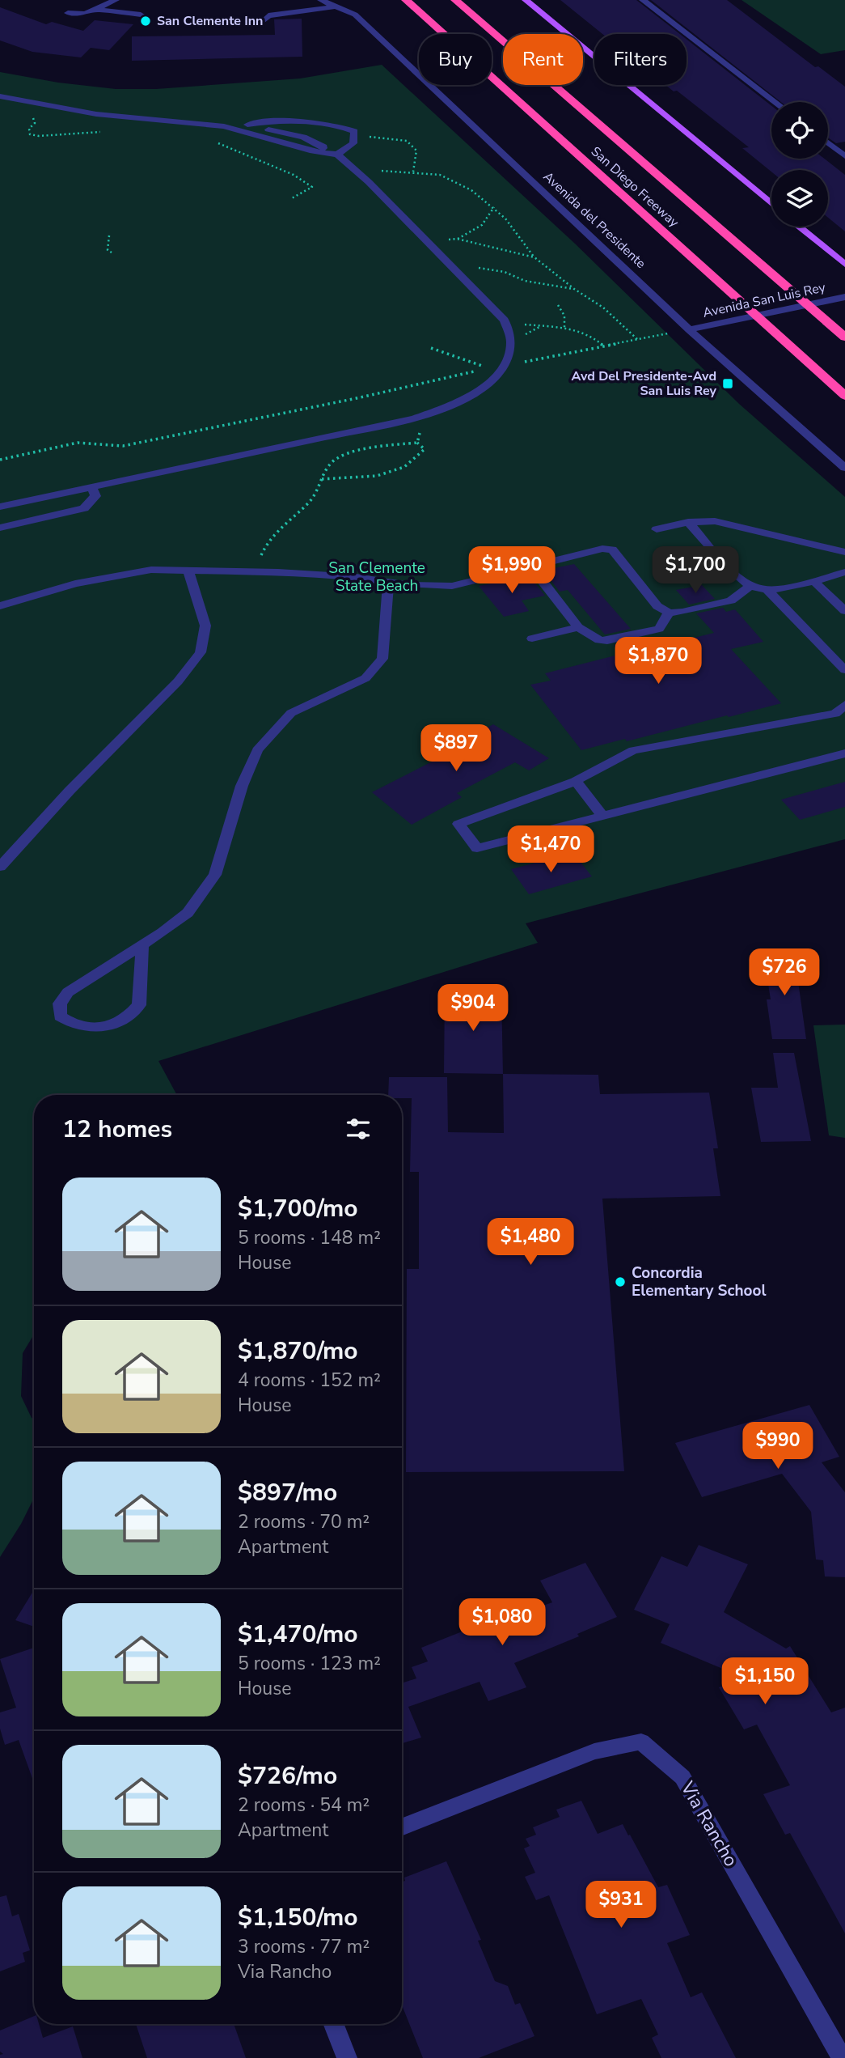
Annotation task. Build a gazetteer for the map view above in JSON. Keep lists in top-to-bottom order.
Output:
{
  "streets": {
    "highway": ["San Diego Freeway"],
    "street": ["Avenida del Presidente", "Avenida San Luis Rey", "Via Rancho"]
  },
  "crossings": [
    ["Avenida del Presidente", "Avenida San Luis Rey"]
  ],
  "parks": ["San Clemente State Beach"],
  "places": {
    "other": ["San Clemente Inn", "Concordia Elementary School"],
    "transit": ["Avd Del Presidente-Avd San Luis Rey"]
  },
  "page": {
    "chip": ["Buy", "Rent", "Filters"],
    "price": [
      "$1,990",
      "$1,700",
      "$1,870",
      "$897",
      "$1,470",
      "$726",
      "$904",
      "$1,480",
      "$990",
      "$1,080",
      "$1,150",
      "$931"
    ],
    "heading": "12 homes",
    "list": [
      {
        "name": "$1,700/mo",
        "note": "5 rooms · 148 m² · House"
      },
      {
        "name": "$1,870/mo",
        "note": "4 rooms · 152 m² · House"
      },
      {
        "name": "$897/mo",
        "note": "2 rooms · 70 m² · Apartment"
      },
      {
        "name": "$1,470/mo",
        "note": "5 rooms · 123 m² · House"
      },
      {
        "name": "$726/mo",
        "note": "2 rooms · 54 m² · Apartment"
      },
      {
        "name": "$1,150/mo",
        "note": "3 rooms · 77 m² · Via Rancho"
      }
    ]
  }
}
